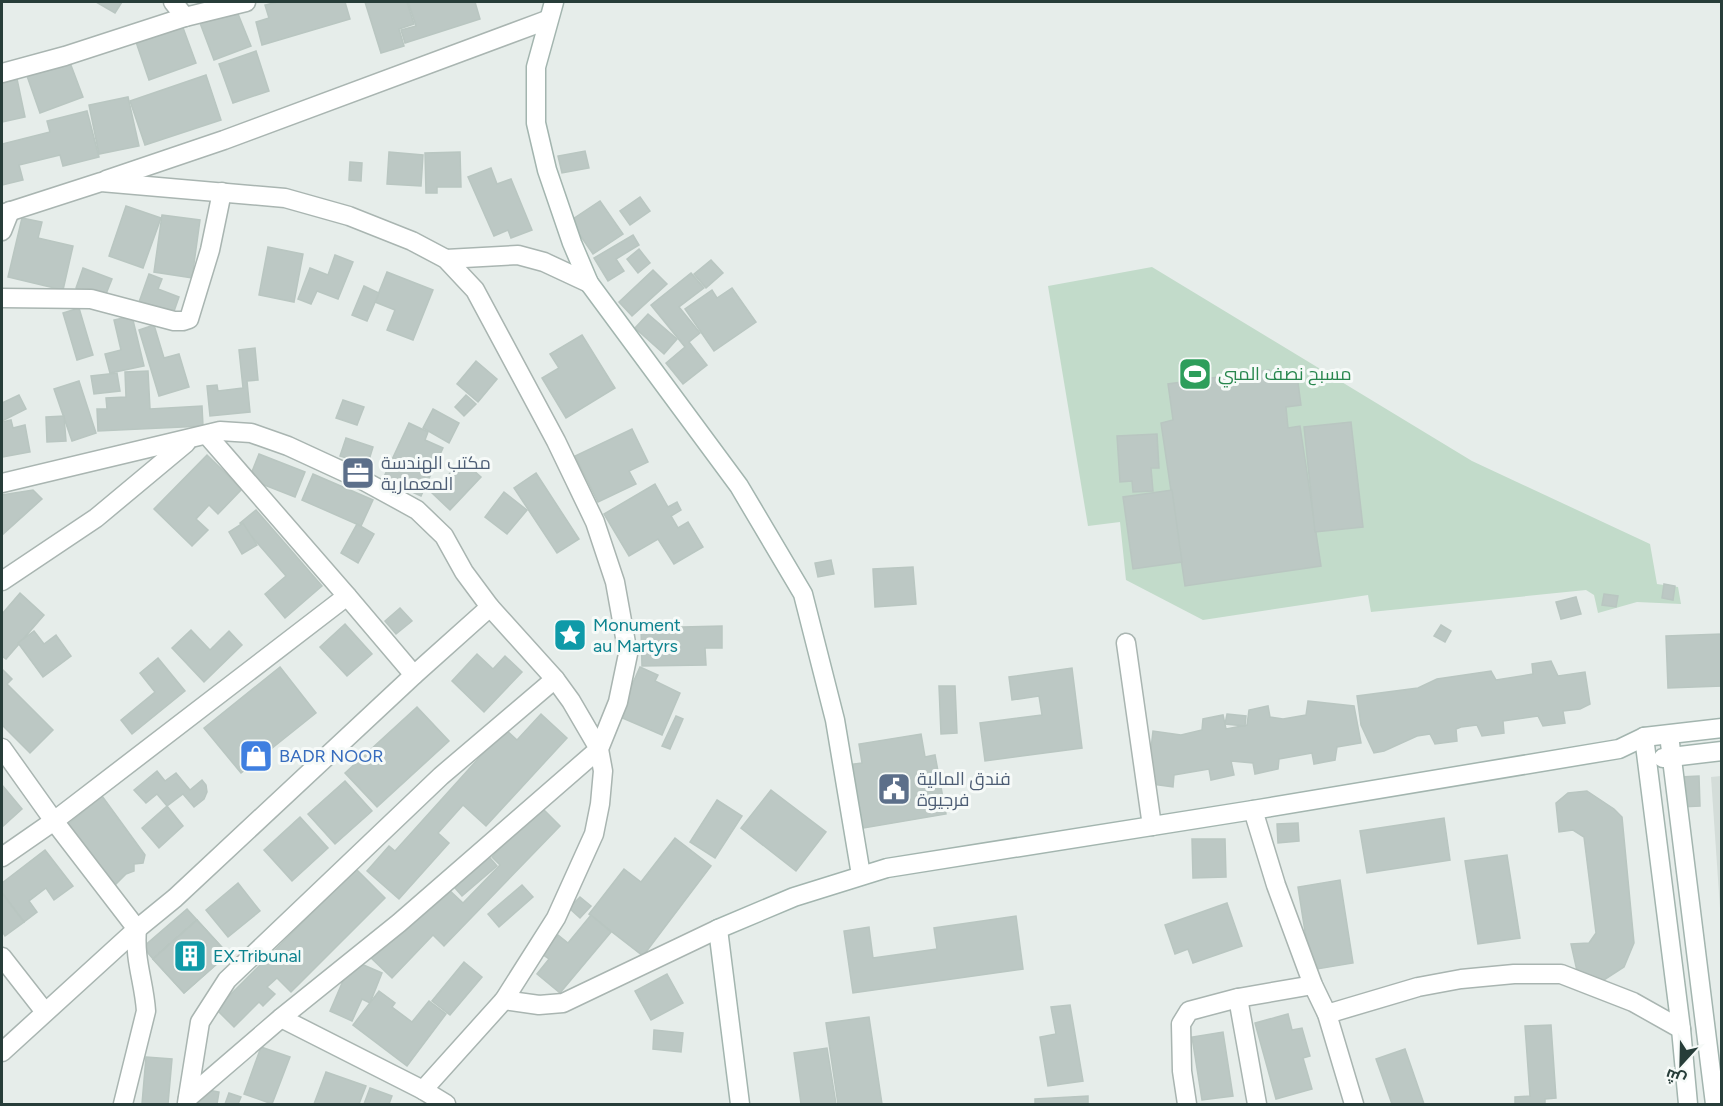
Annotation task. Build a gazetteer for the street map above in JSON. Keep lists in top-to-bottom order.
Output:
{
  "places": {
    "sports": ["مسبح نصف المبي"],
    "office": ["مكتب الهندسة المعمارية"],
    "place": ["Monument au Martyrs"],
    "shop": ["BADR NOOR"],
    "public building": ["فندق المالية فرجيوة"],
    "building": ["EX.Tribunal"]
  },
  "north": "bottom"
}
